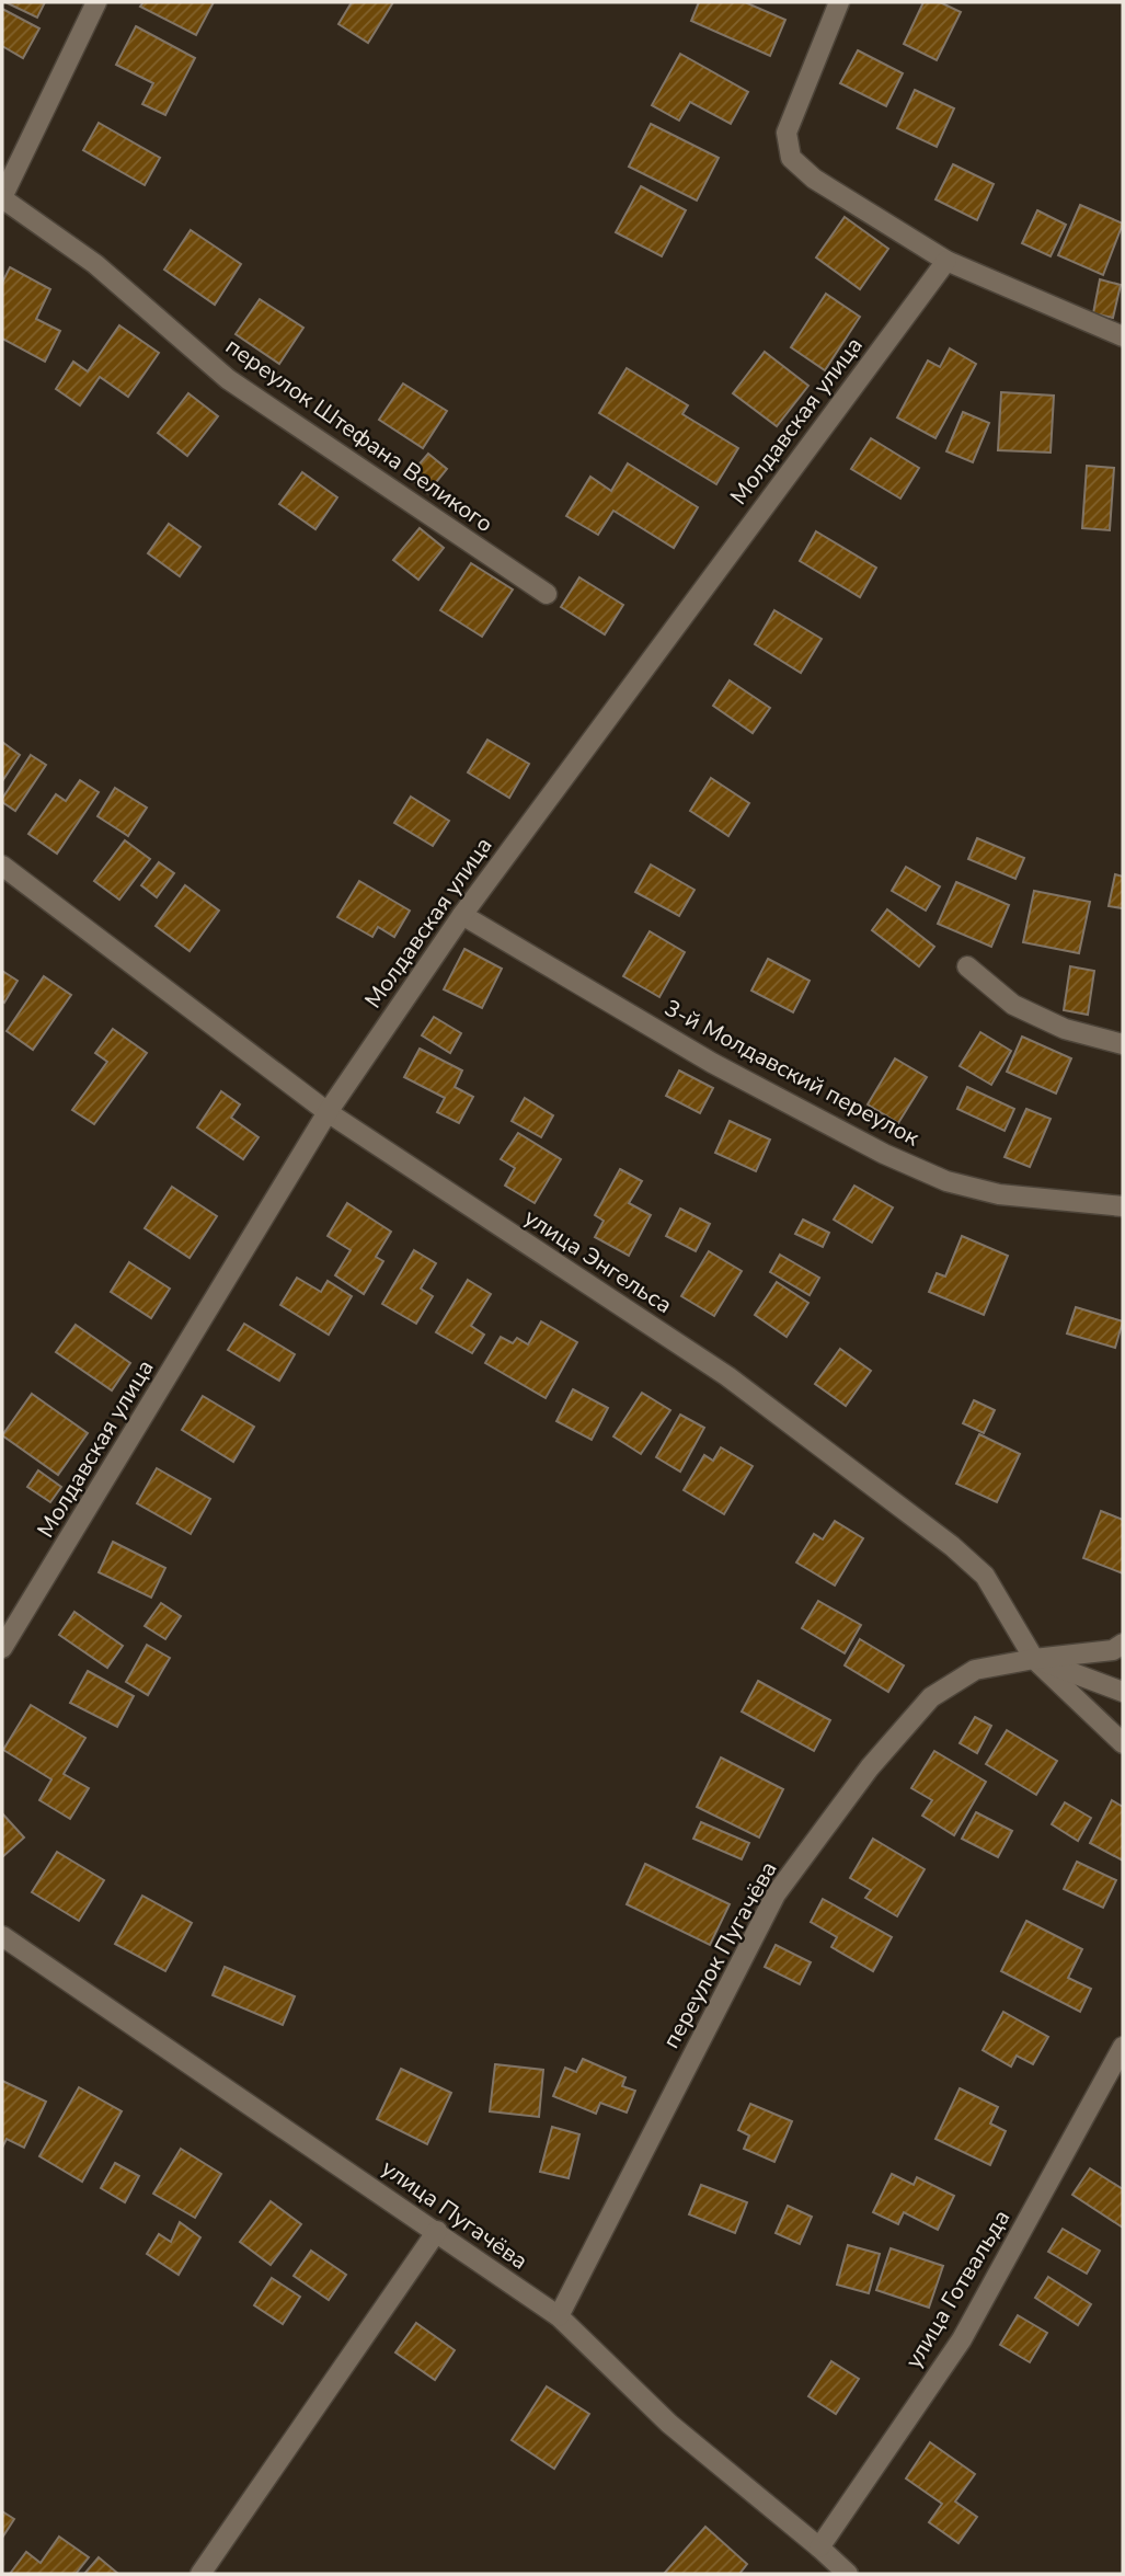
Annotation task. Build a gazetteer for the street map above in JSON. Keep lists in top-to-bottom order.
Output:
{
  "streets": {
    "street": [
      "Молдавская улица",
      "переулок Штефана Великого",
      "3-й Молдавский переулок",
      "улица Энгельса",
      "переулок Пугачёва",
      "улица Пугачёва",
      "улица Готвальда"
    ]
  },
  "crossings": [
    ["Молдавская улица", "3-й Молдавский переулок"],
    ["Молдавская улица", "улица Энгельса"],
    ["улица Энгельса", "переулок Пугачёва"],
    ["переулок Пугачёва", "улица Пугачёва"],
    ["улица Пугачёва", "улица Готвальда"]
  ]
}
